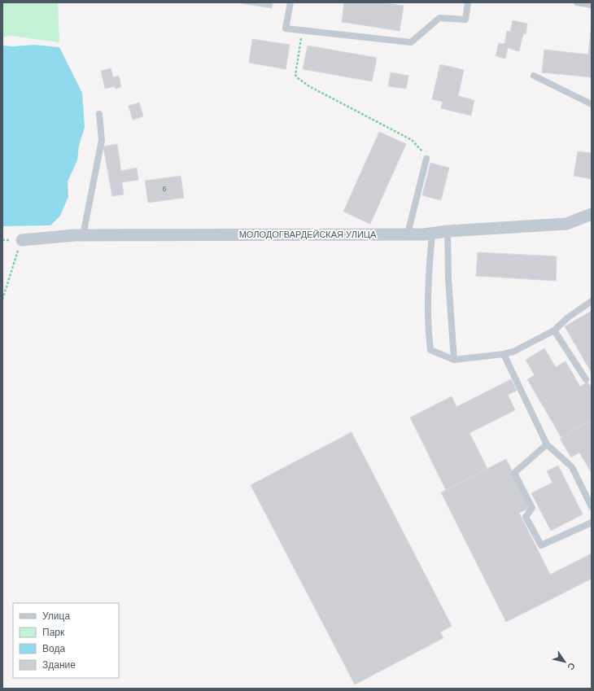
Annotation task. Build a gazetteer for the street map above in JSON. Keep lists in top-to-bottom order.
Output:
{
  "streets": {
    "street": ["МОЛОДОГВАРДЕЙСКАЯ УЛИЦА"]
  },
  "house_numbers": ["6"],
  "legend": [
    "Улица",
    "Парк",
    "Вода",
    "Здание"
  ],
  "north": "bottom right"
}
